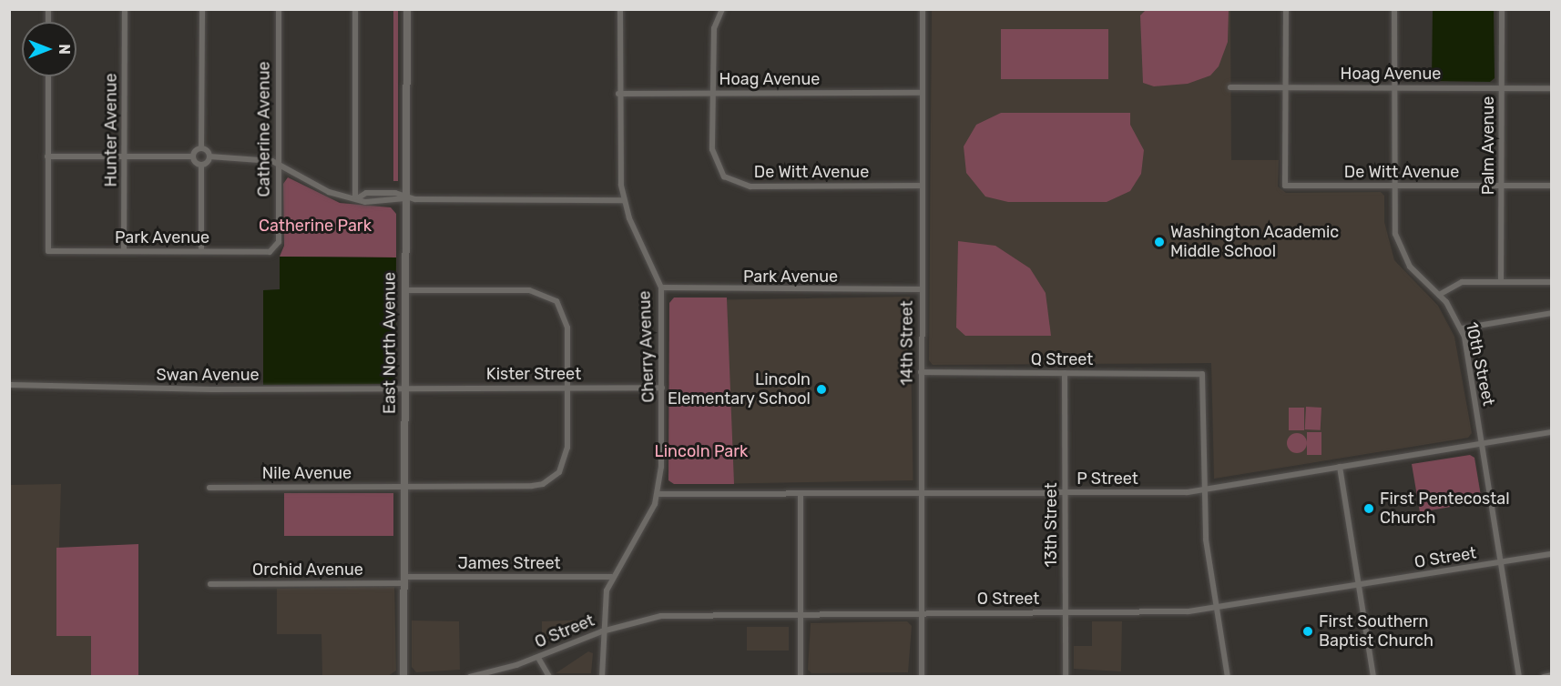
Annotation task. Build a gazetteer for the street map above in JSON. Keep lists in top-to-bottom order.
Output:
{
  "streets": {
    "street": [
      "Hoag Avenue",
      "Catherine Avenue",
      "Hunter Avenue",
      "Palm Avenue",
      "De Witt Avenue",
      "Park Avenue",
      "East North Avenue",
      "14th Street",
      "Cherry Avenue",
      "Q Street",
      "10th Street",
      "Kister Street",
      "Swan Avenue",
      "Nile Avenue",
      "P Street",
      "13th Street",
      "O Street",
      "James Street",
      "Orchid Avenue"
    ]
  },
  "crossings": [
    ["Hoag Avenue", "Palm Avenue"],
    ["Hoag Avenue", "De Witt Avenue"],
    ["Hoag Avenue", "14th Street"],
    ["Hoag Avenue", "Cherry Avenue"],
    ["Hoag Avenue", "10th Street"],
    ["Catherine Avenue", "Park Avenue"],
    ["Hunter Avenue", "Park Avenue"],
    ["Palm Avenue", "De Witt Avenue"],
    ["De Witt Avenue", "14th Street"],
    ["De Witt Avenue", "10th Street"],
    ["Park Avenue", "14th Street"],
    ["Park Avenue", "Cherry Avenue"],
    ["East North Avenue", "Kister Street"],
    ["East North Avenue", "Swan Avenue"],
    ["East North Avenue", "Nile Avenue"],
    ["East North Avenue", "James Street"],
    ["East North Avenue", "Orchid Avenue"],
    ["14th Street", "Q Street"],
    ["14th Street", "P Street"],
    ["14th Street", "O Street"],
    ["Cherry Avenue", "Kister Street"],
    ["Cherry Avenue", "P Street"],
    ["Cherry Avenue", "O Street"],
    ["Cherry Avenue", "James Street"],
    ["Q Street", "P Street"],
    ["Q Street", "13th Street"],
    ["10th Street", "P Street"],
    ["10th Street", "O Street"],
    ["Kister Street", "Swan Avenue"],
    ["Kister Street", "Nile Avenue"],
    ["P Street", "13th Street"],
    ["13th Street", "O Street"],
    ["James Street", "Orchid Avenue"]
  ],
  "parks": ["Catherine Park", "Lincoln Park"],
  "places": [
    "Washington Academic Middle School",
    "Lincoln Elementary School",
    "First Pentecostal Church",
    "First Southern Baptist Church"
  ],
  "north": "right"
}
